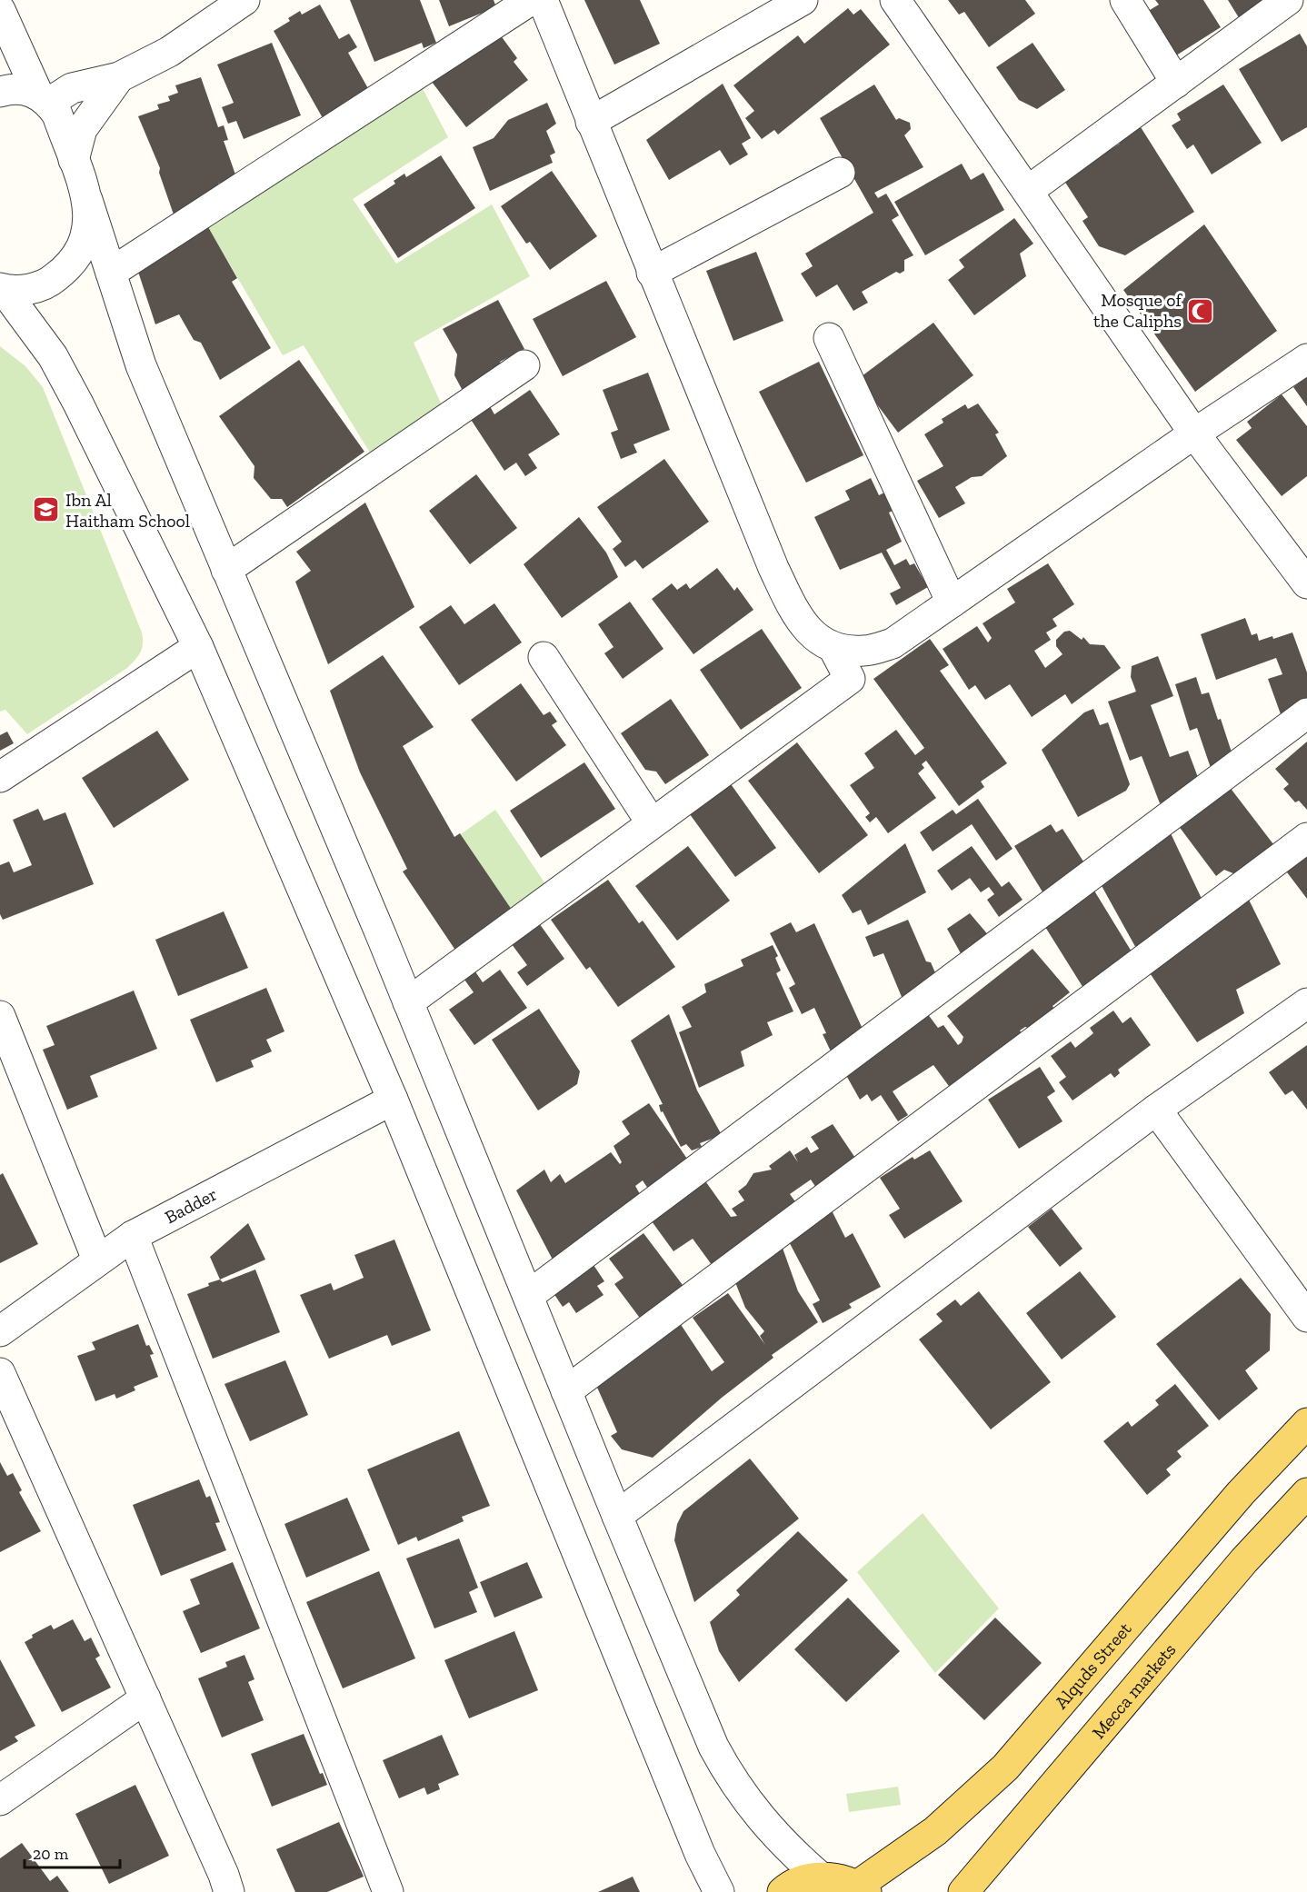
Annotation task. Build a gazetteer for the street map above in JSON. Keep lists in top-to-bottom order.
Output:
{
  "streets": {
    "main road": ["Alquds Street", "Mecca markets"],
    "street": ["Badder"]
  },
  "places": {
    "mosque": ["Mosque of the Caliphs"],
    "school or university": ["Ibn Al Haitham School"]
  },
  "scale_bar": "20 m"
}
